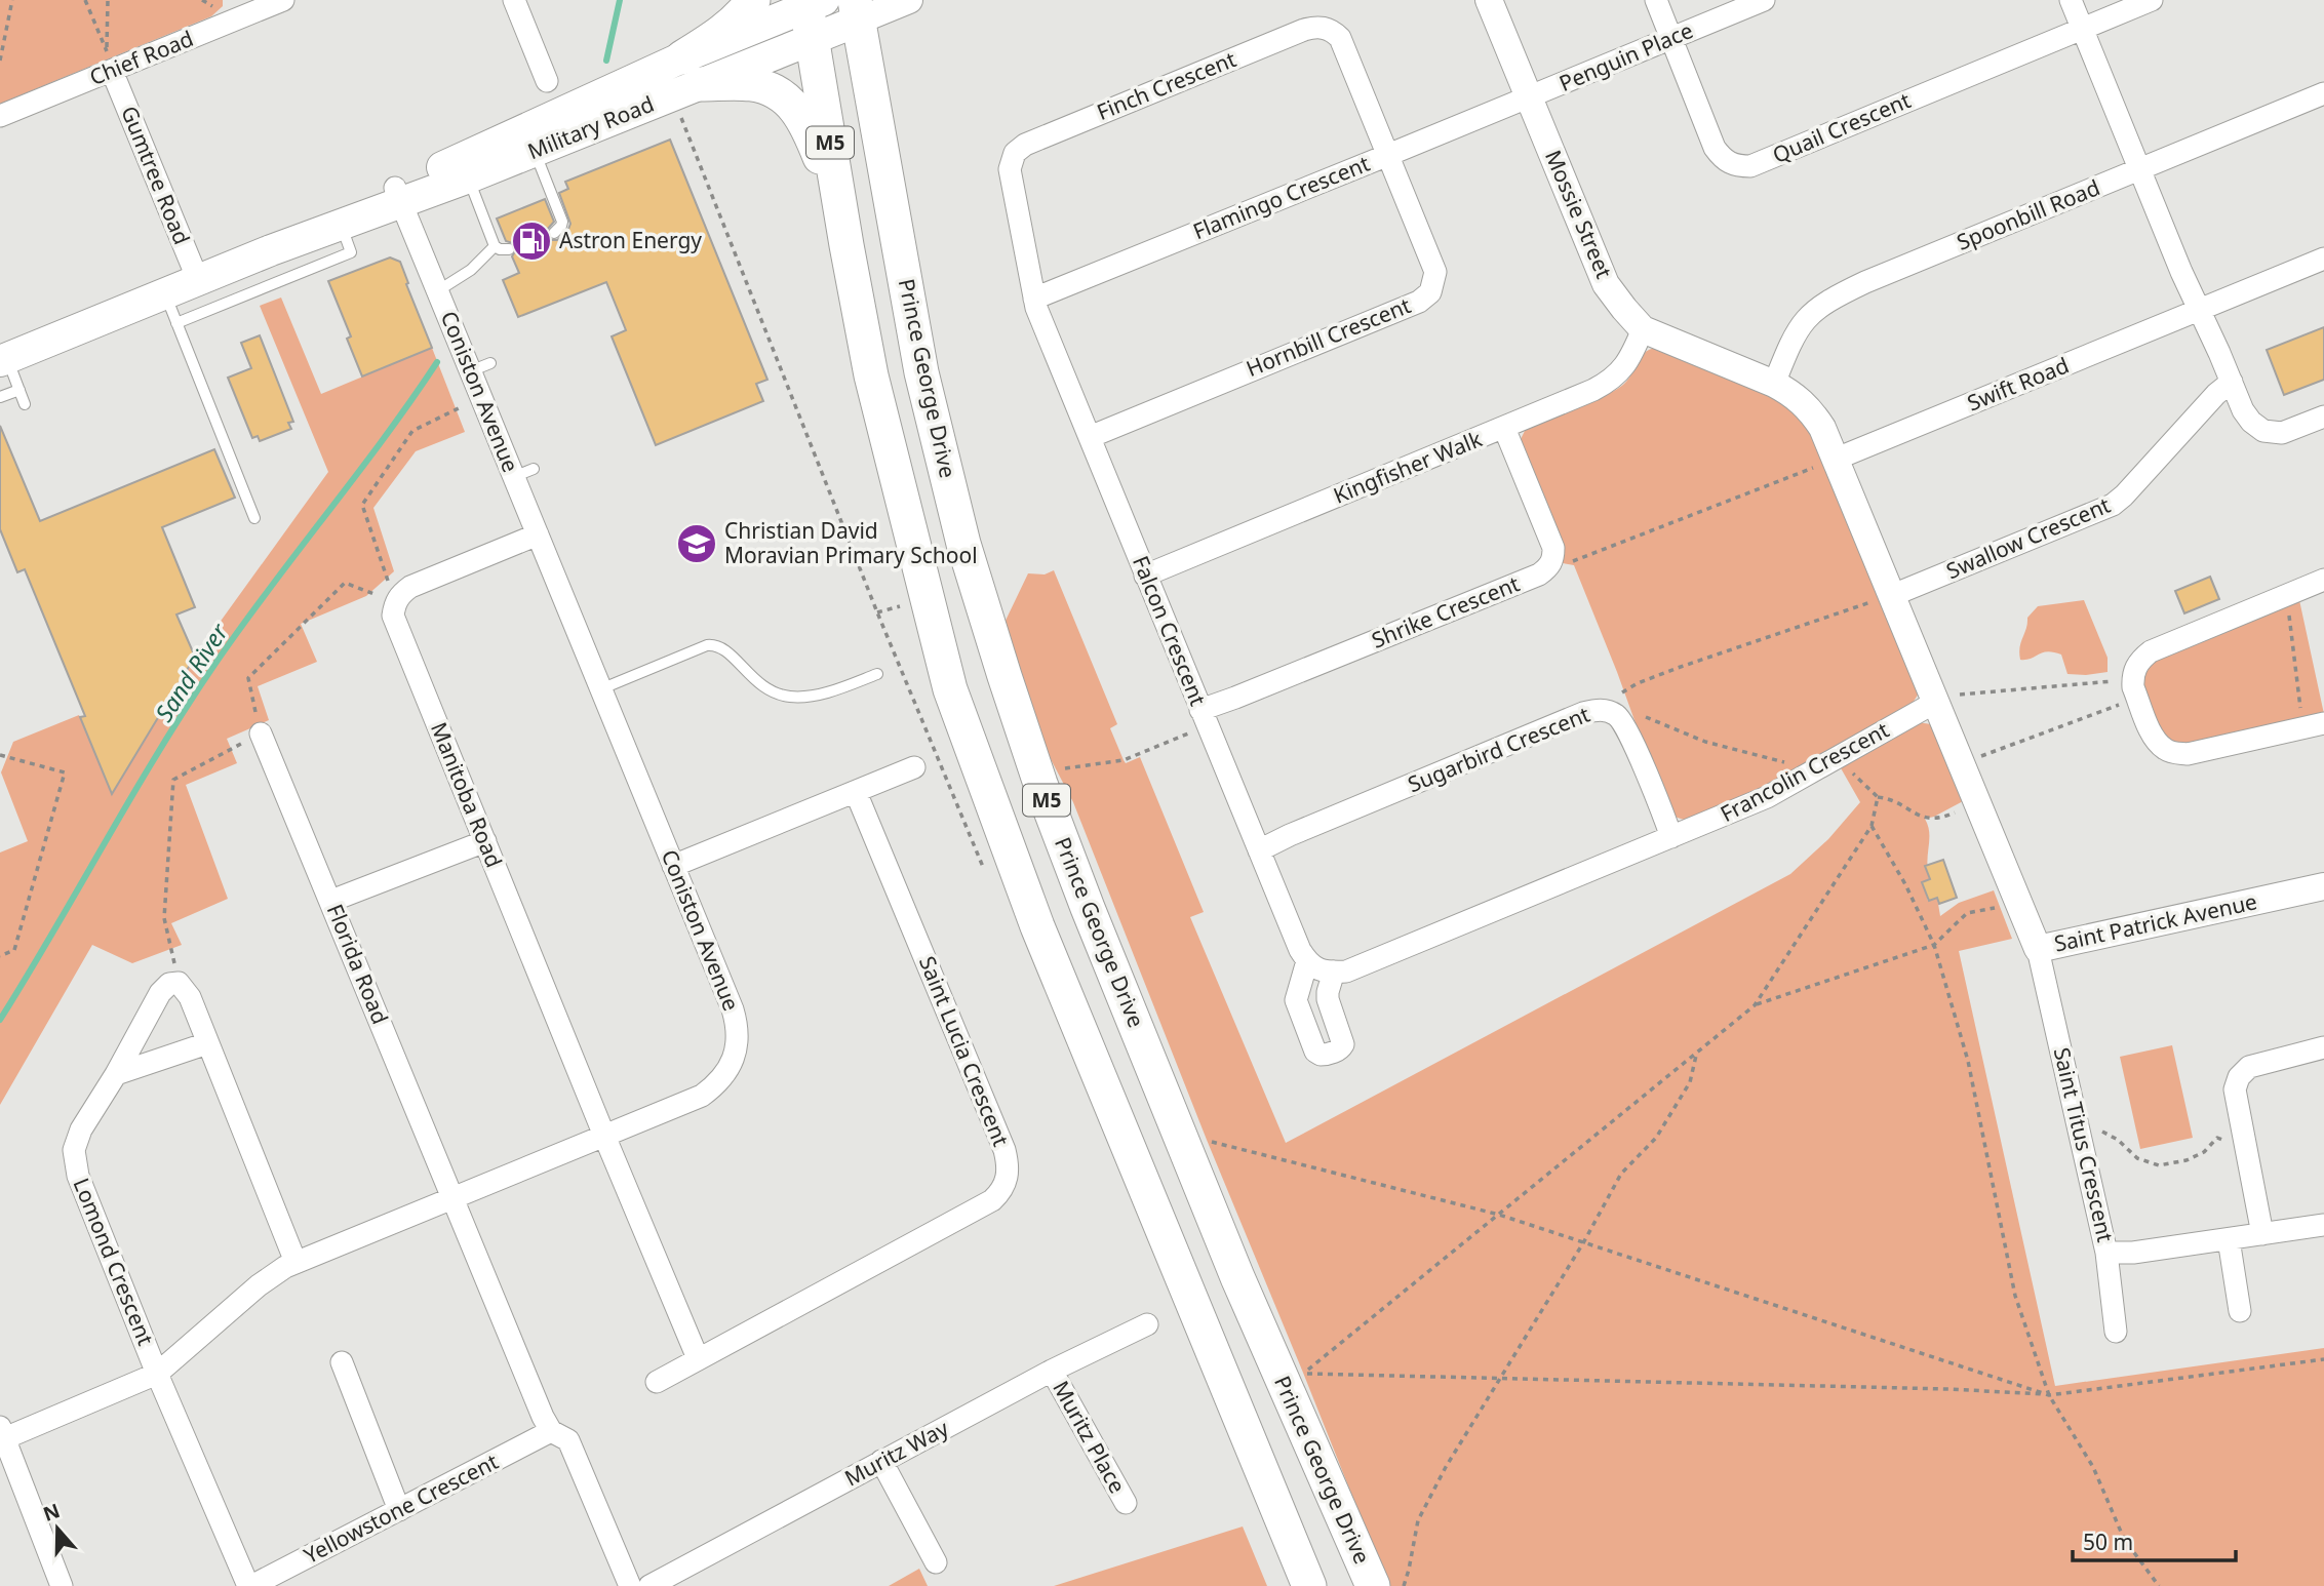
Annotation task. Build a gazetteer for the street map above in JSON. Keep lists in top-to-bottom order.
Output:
{
  "streets": {
    "main road": ["Military Road", "M5", "Prince George Drive"],
    "street": [
      "Penguin Place",
      "Chief Road",
      "Finch Crescent",
      "Quail Crescent",
      "Gumtree Road",
      "Flamingo Crescent",
      "Mossie Street",
      "Spoonbill Road",
      "Hornbill Crescent",
      "Swift Road",
      "Coniston Avenue",
      "Kingfisher Walk",
      "Swallow Crescent",
      "Shrike Crescent",
      "Falcon Crescent",
      "Sugarbird Crescent",
      "Francolin Crescent",
      "Manitoba Road",
      "Saint Patrick Avenue",
      "Florida Road",
      "Saint Lucia Crescent",
      "Saint Titus Crescent",
      "Lomond Crescent",
      "Muritz Place",
      "Muritz Way",
      "Yellowstone Crescent"
    ]
  },
  "crossings": [
    ["Penguin Place", "Quail Crescent"],
    ["Penguin Place", "Flamingo Crescent"],
    ["Penguin Place", "Mossie Street"],
    ["Chief Road", "Gumtree Road"],
    ["Finch Crescent", "Flamingo Crescent"],
    ["Finch Crescent", "Hornbill Crescent"],
    ["Finch Crescent", "Falcon Crescent"],
    ["Military Road", "M5"],
    ["Military Road", "Gumtree Road"],
    ["Military Road", "Prince George Drive"],
    ["Military Road", "Coniston Avenue"],
    ["Flamingo Crescent", "Mossie Street"],
    ["Flamingo Crescent", "Hornbill Crescent"],
    ["Flamingo Crescent", "Falcon Crescent"],
    ["Mossie Street", "Spoonbill Road"],
    ["Mossie Street", "Kingfisher Walk"],
    ["Hornbill Crescent", "Falcon Crescent"],
    ["Coniston Avenue", "Manitoba Road"],
    ["Coniston Avenue", "Florida Road"],
    ["Coniston Avenue", "Lomond Crescent"],
    ["Coniston Avenue", "Yellowstone Crescent"],
    ["Kingfisher Walk", "Falcon Crescent"],
    ["Shrike Crescent", "Falcon Crescent"],
    ["Falcon Crescent", "Sugarbird Crescent"],
    ["Sugarbird Crescent", "Francolin Crescent"],
    ["Francolin Crescent", "Saint Patrick Avenue"],
    ["Saint Patrick Avenue", "Saint Titus Crescent"],
    ["Lomond Crescent", "Yellowstone Crescent"],
    ["Muritz Place", "Muritz Way"]
  ],
  "water": ["Sand River"],
  "places": {
    "fuel station": ["Astron Energy"],
    "school or university": ["Christian David Moravian Primary School"]
  },
  "scale_bar": "50 m",
  "north": "top"
}
